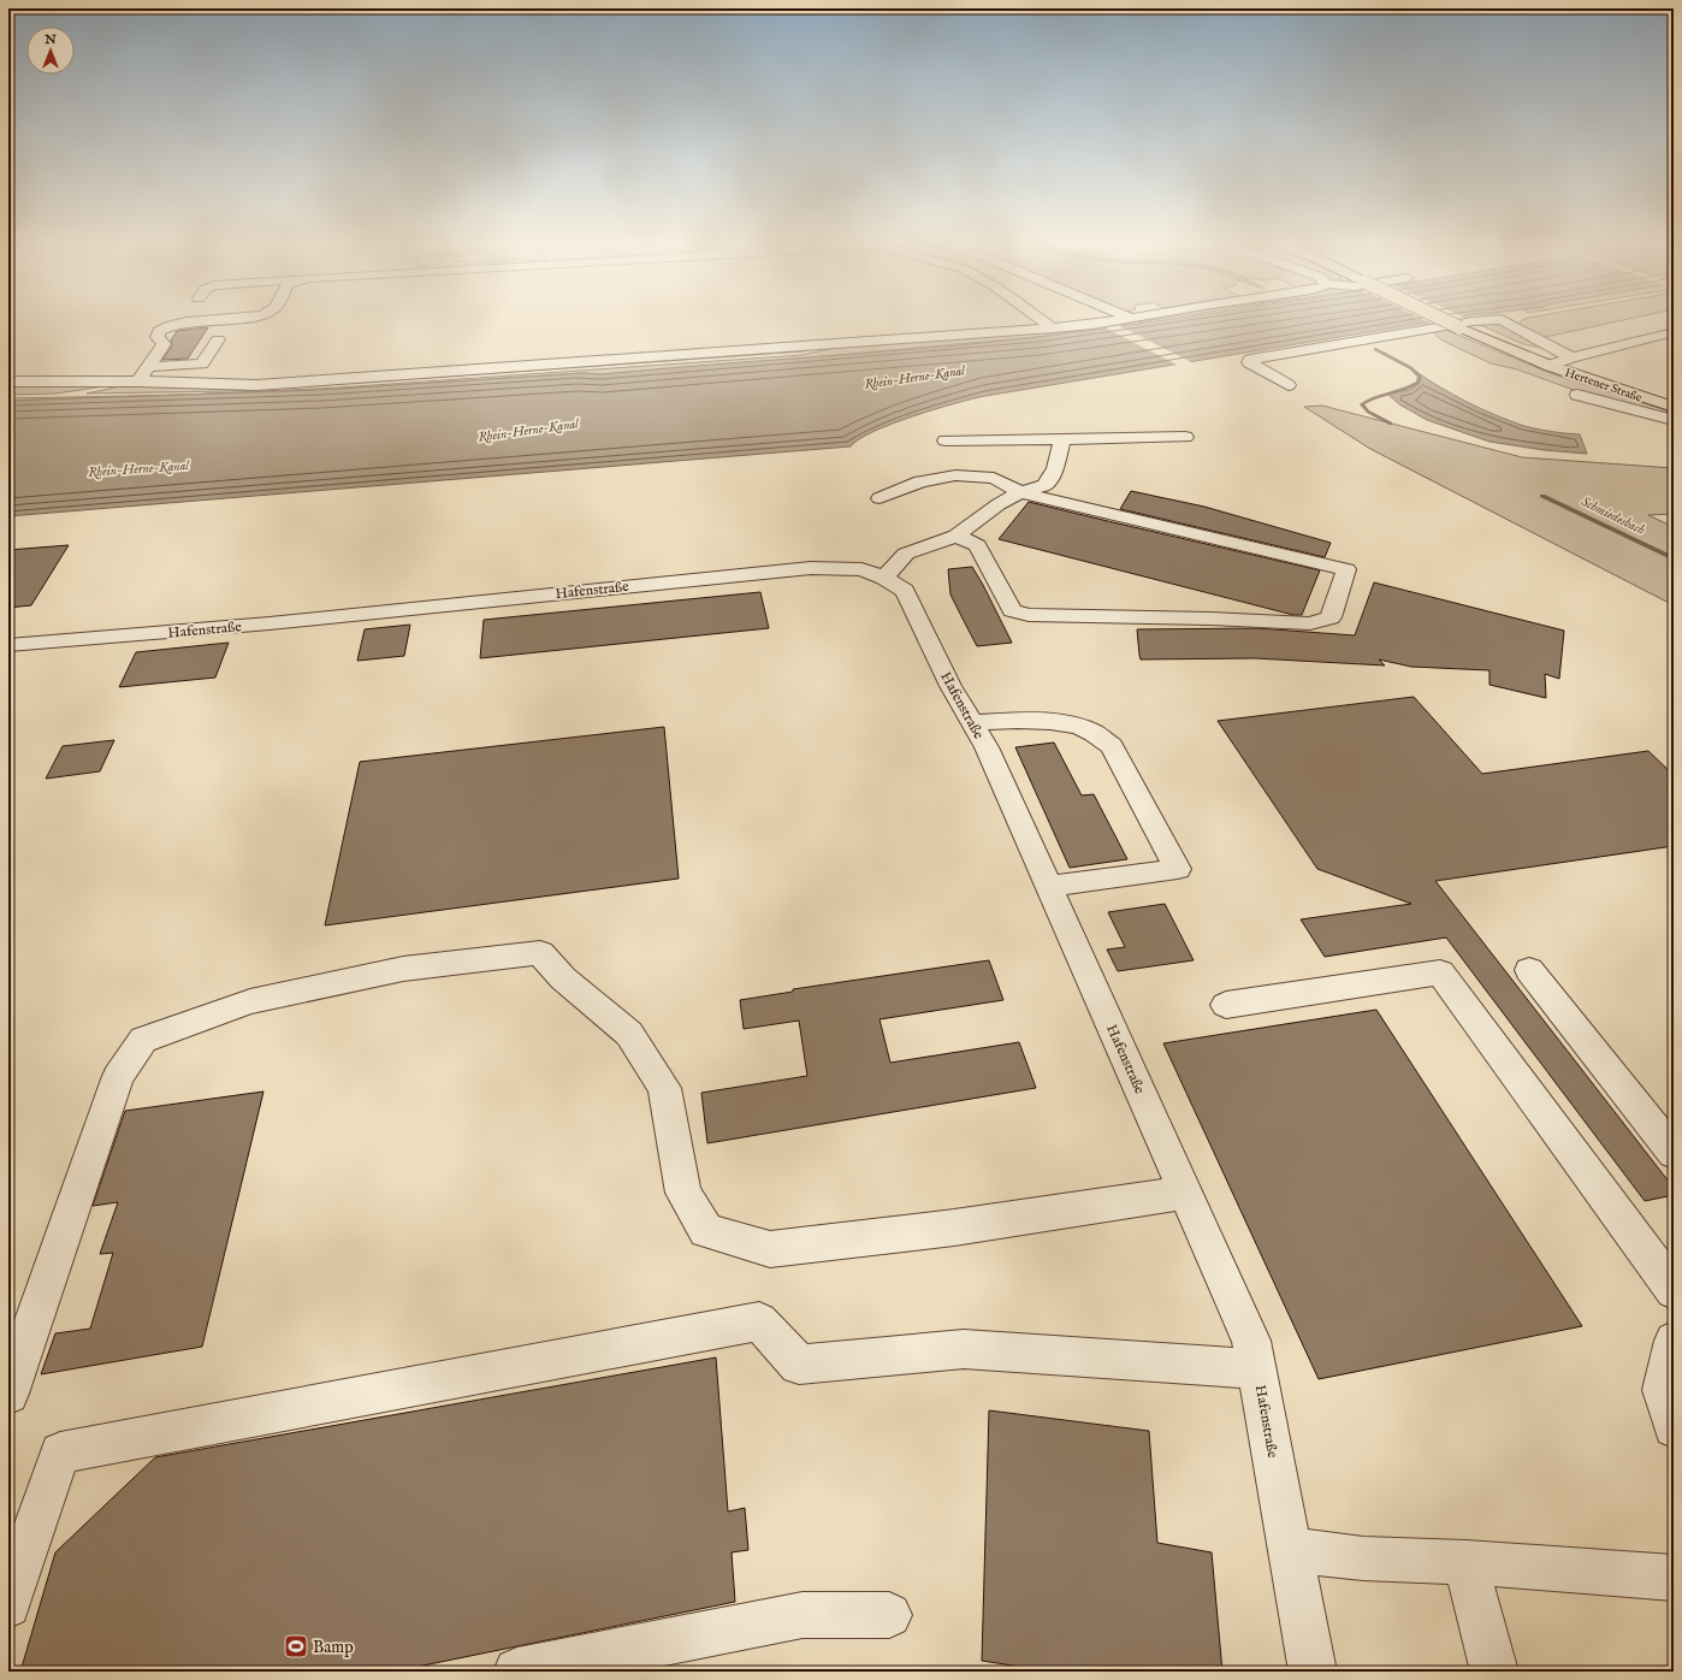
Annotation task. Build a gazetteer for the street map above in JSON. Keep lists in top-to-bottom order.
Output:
{
  "streets": {
    "main road": ["Hertener Straße"],
    "street": ["Hafenstraße"]
  },
  "water": ["Rhein-Herne-Kanal", "Schmiedesbach"],
  "places": {
    "sports": ["Bamp"]
  },
  "north": "top"
}
